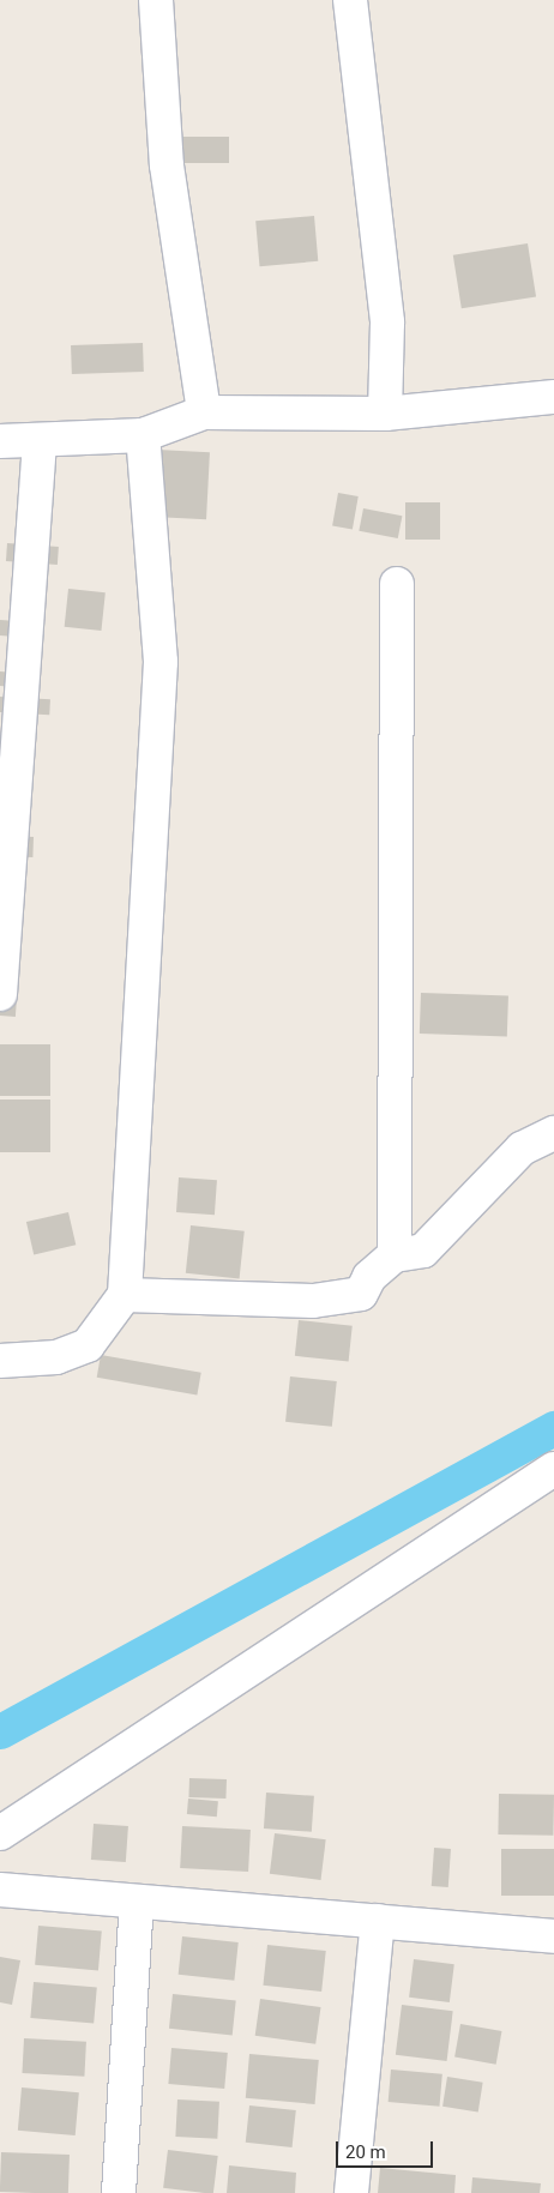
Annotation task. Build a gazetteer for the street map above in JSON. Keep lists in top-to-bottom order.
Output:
{
  "scale_bar": "20 m"
}
